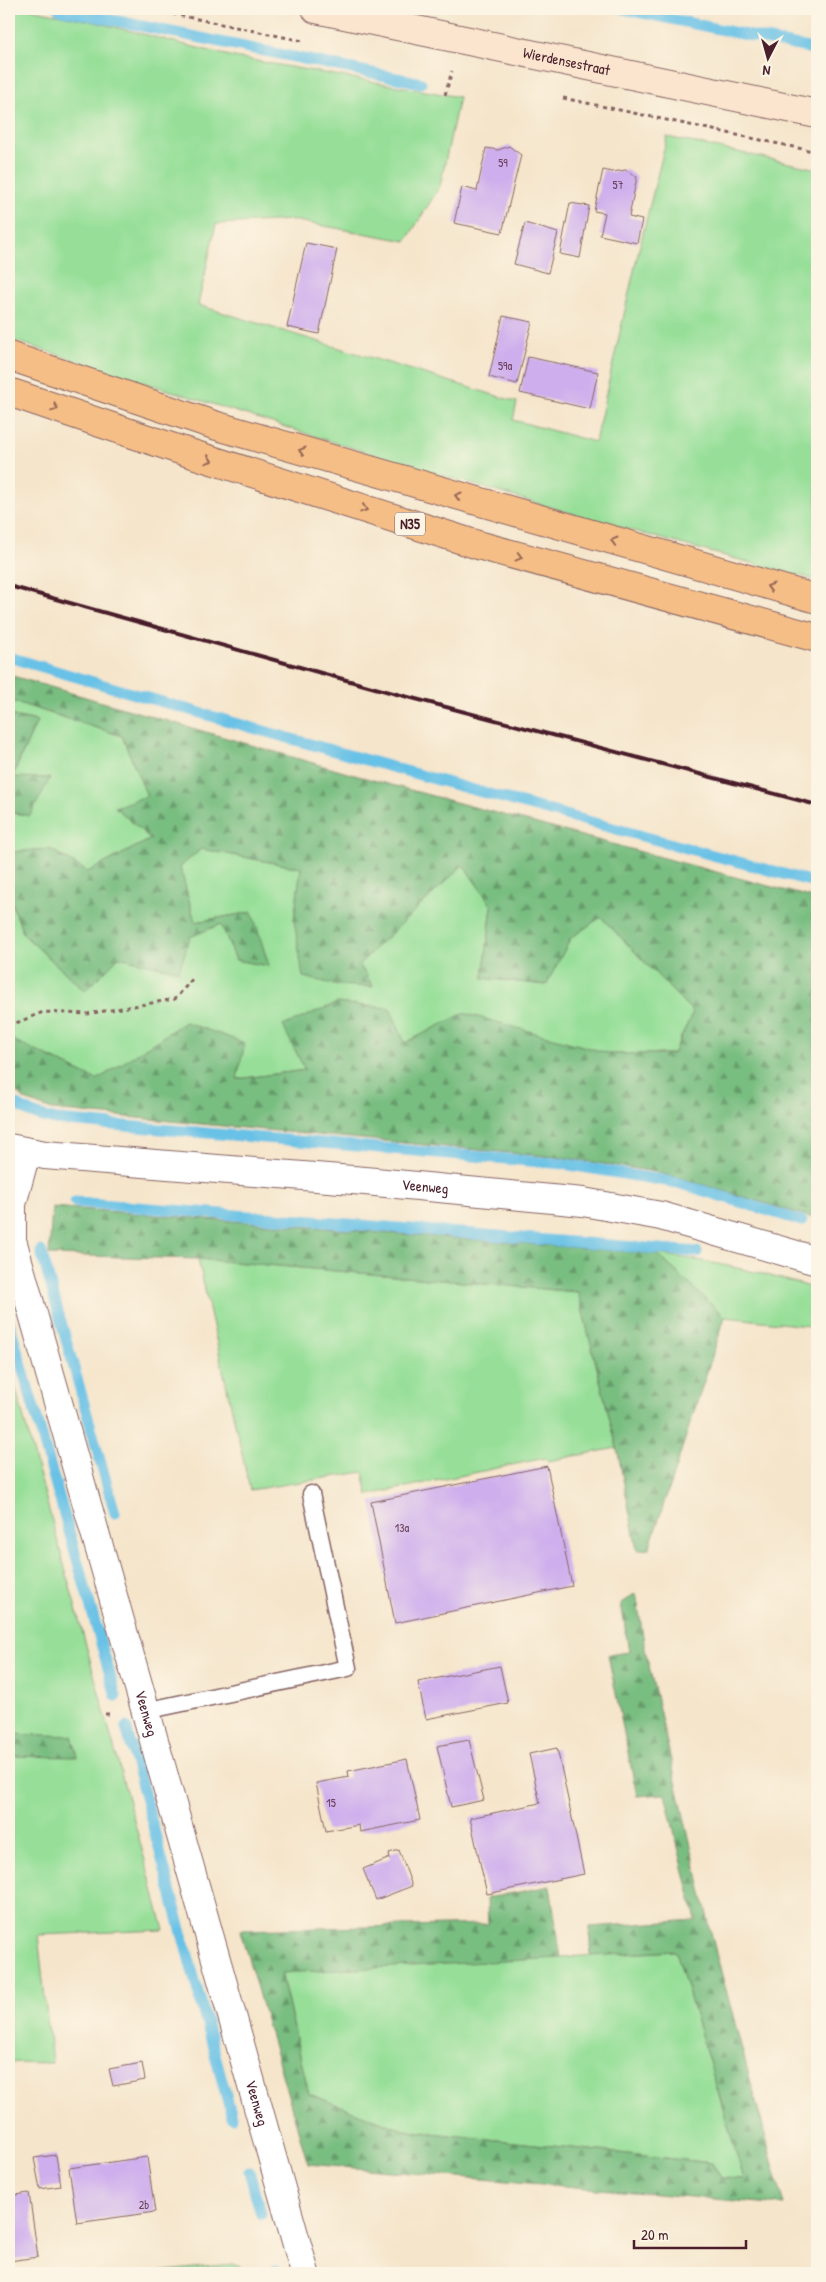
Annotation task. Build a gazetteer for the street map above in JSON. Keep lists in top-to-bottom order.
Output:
{
  "streets": {
    "main road": ["N35"],
    "street": ["Wierdensestraat", "Veenweg"]
  },
  "house_numbers": [
    "59",
    "57",
    "59a",
    "13a",
    "15",
    "2b"
  ],
  "scale_bar": "20 m",
  "north": "bottom"
}
